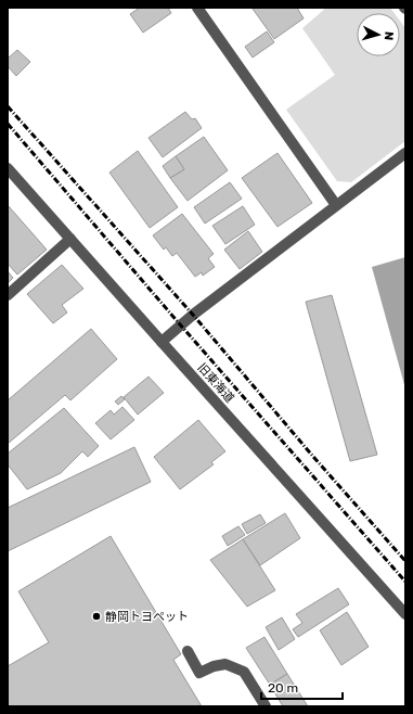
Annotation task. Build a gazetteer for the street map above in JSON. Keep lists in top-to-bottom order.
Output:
{
  "streets": {
    "street": ["旧東海道"]
  },
  "places": ["静岡トヨペット"],
  "scale_bar": "20 m",
  "north": "right"
}
